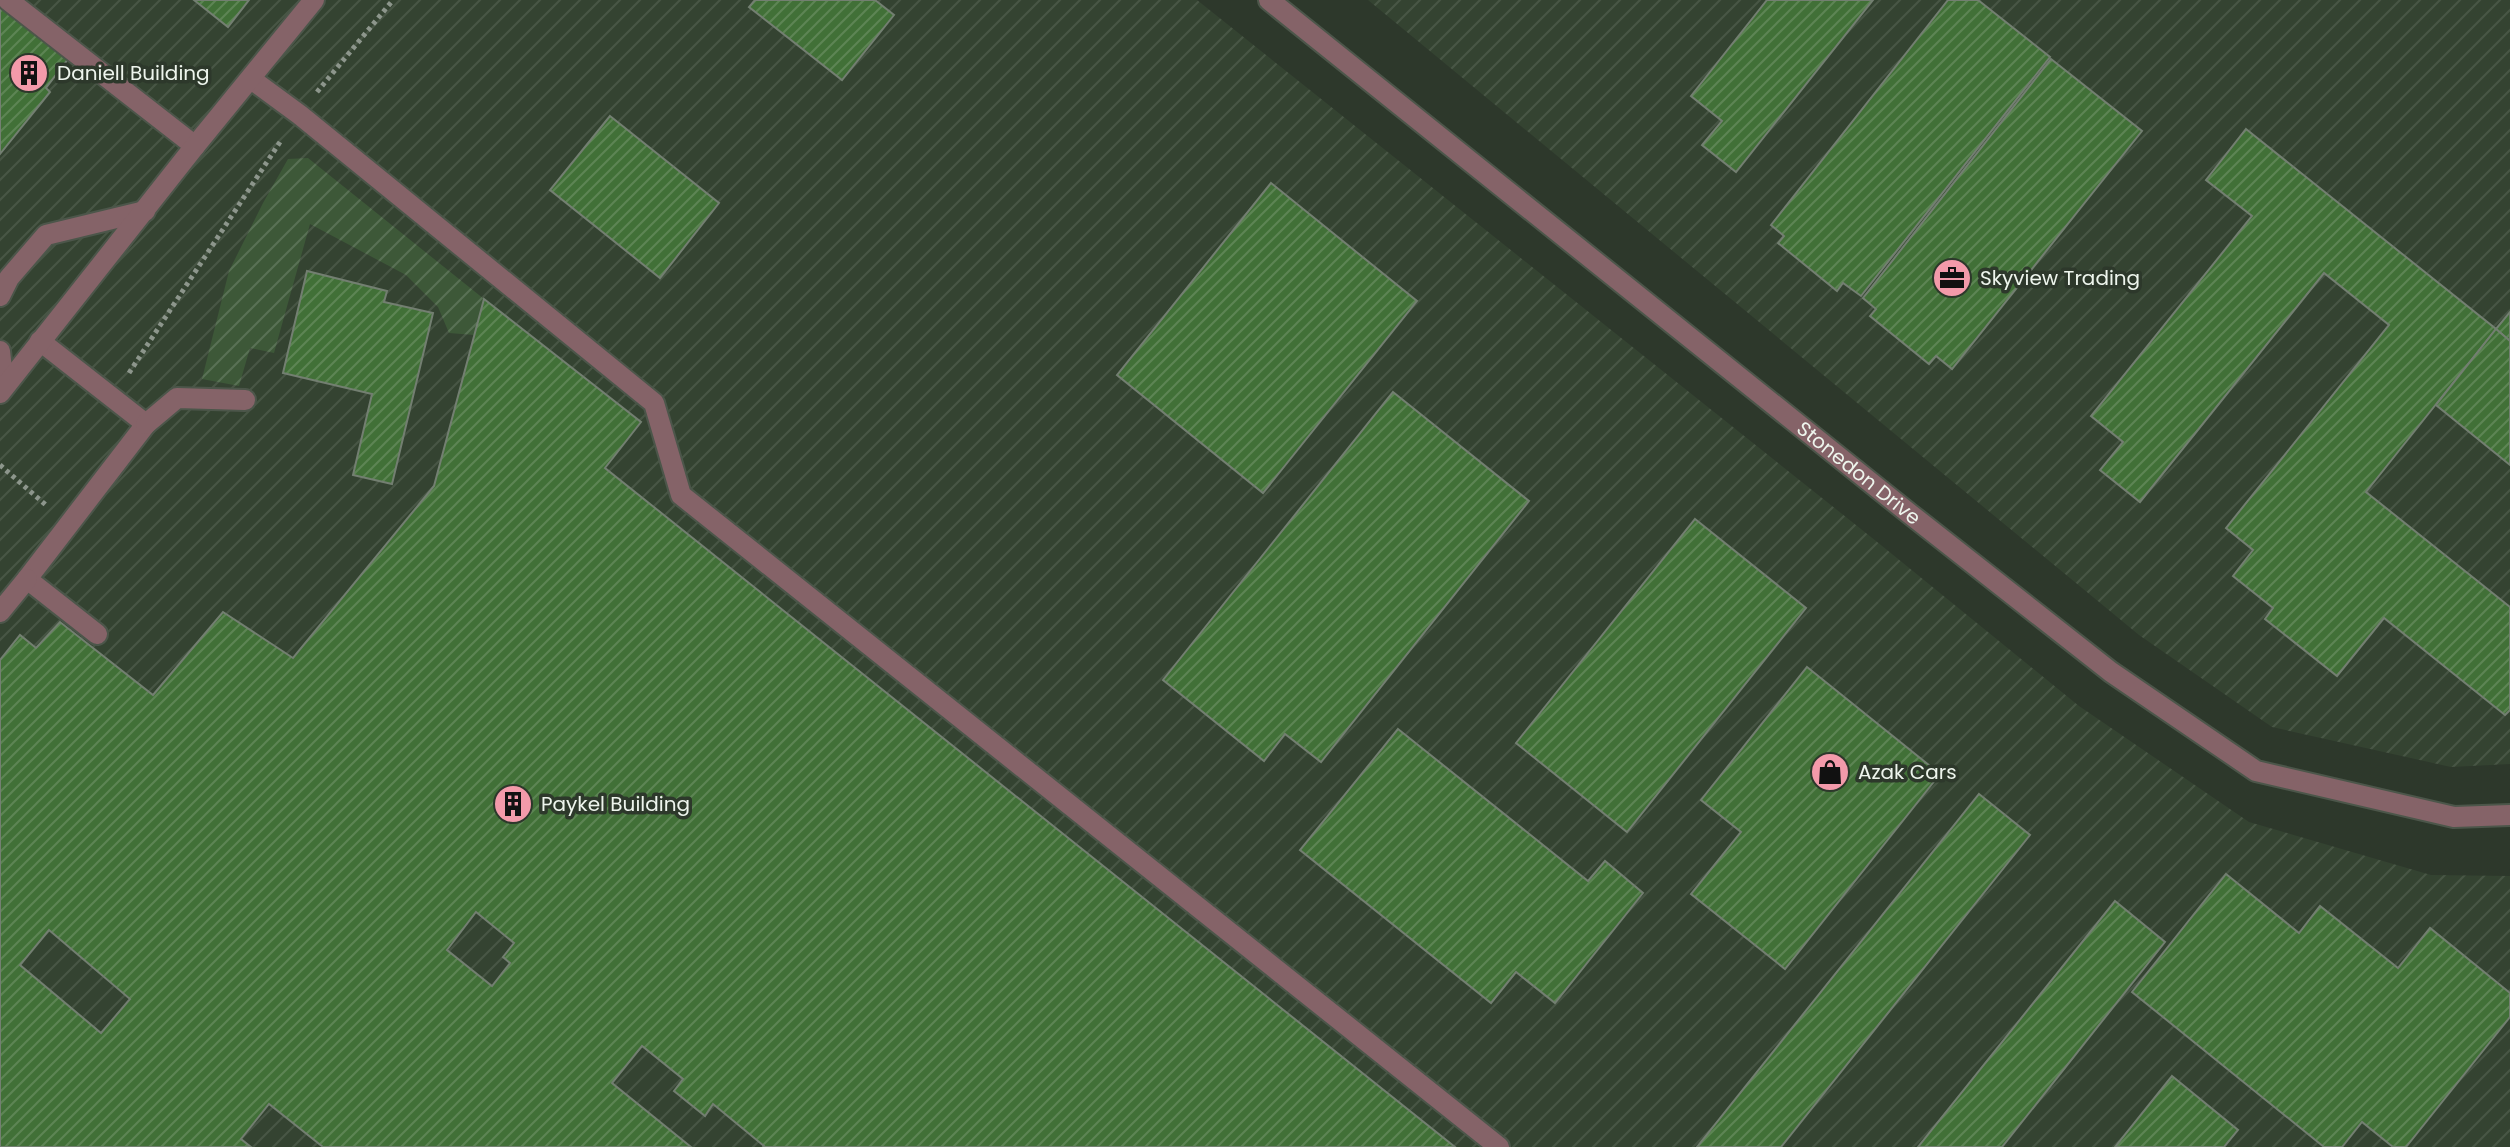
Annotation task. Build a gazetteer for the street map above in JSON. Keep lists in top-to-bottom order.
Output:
{
  "streets": {
    "street": ["Stonedon Drive"]
  },
  "places": {
    "building": ["Daniell Building", "Paykel Building"],
    "office": ["Skyview Trading"],
    "shop": ["Azak Cars"]
  }
}
